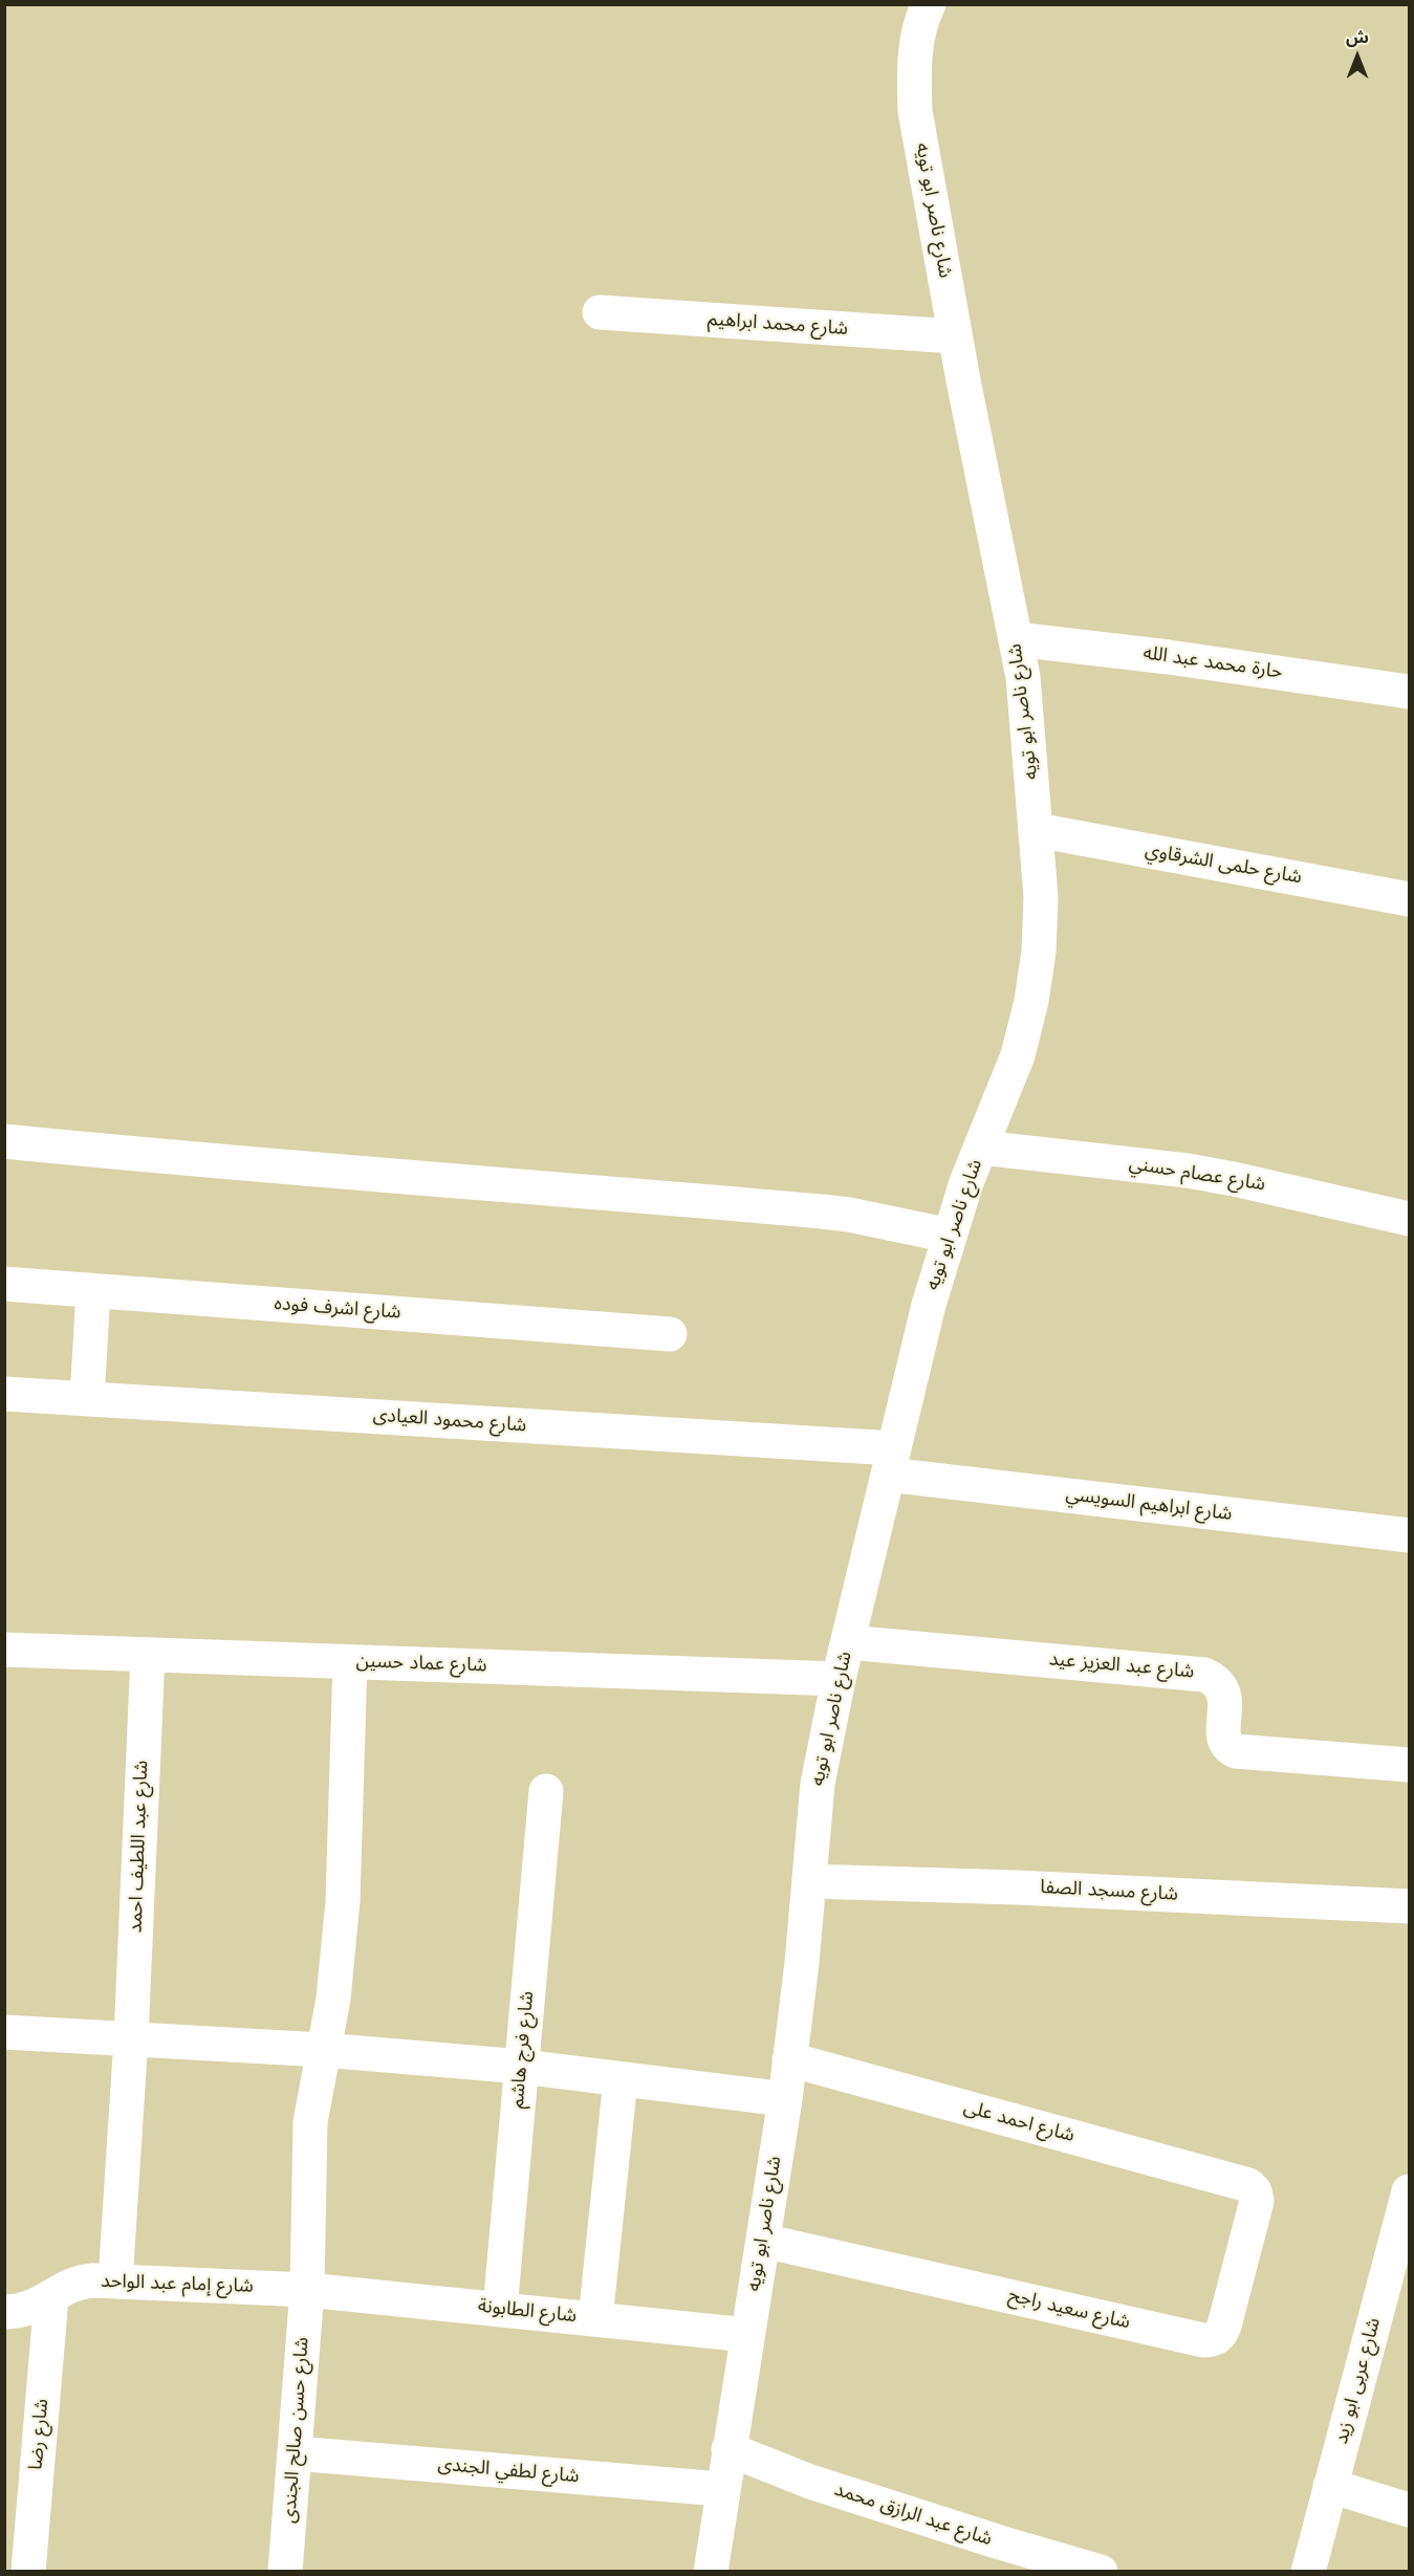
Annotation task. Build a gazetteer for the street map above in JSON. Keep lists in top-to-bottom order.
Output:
{
  "streets": {
    "street": [
      "شارع ناصر ابو تويه",
      "شارع محمد ابراهيم",
      "حارة محمد عبد الله",
      "شارع حلمى الشرقاوي",
      "شارع عصام حسني",
      "شارع اشرف فوده",
      "شارع محمود العيادى",
      "شارع ابراهيم السويسي",
      "شارع عماد حسين",
      "شارع عبد العزيز عيد",
      "شارع عبد اللطيف احمد",
      "شارع مسجد الصفا",
      "شارع فرج هاشم",
      "شارع احمد على",
      "شارع إمام عبد الواحد",
      "شارع سعيد راجح",
      "شارع الطابونة",
      "شارع عربى ابو زيد",
      "شارع حسن صالح الجندى",
      "شارع رضا",
      "شارع لطفي الجندى",
      "شارع عبد الرازق محمد"
    ]
  },
  "crossings": [
    ["شارع ناصر ابو تويه", "شارع محمد ابراهيم"],
    ["شارع ناصر ابو تويه", "حارة محمد عبد الله"],
    ["شارع ناصر ابو تويه", "شارع حلمى الشرقاوي"],
    ["شارع ناصر ابو تويه", "شارع عصام حسني"],
    ["شارع ناصر ابو تويه", "شارع محمود العيادى"],
    ["شارع ناصر ابو تويه", "شارع ابراهيم السويسي"],
    ["شارع ناصر ابو تويه", "شارع عماد حسين"],
    ["شارع ناصر ابو تويه", "شارع عبد العزيز عيد"],
    ["شارع ناصر ابو تويه", "شارع مسجد الصفا"],
    ["شارع ناصر ابو تويه", "شارع احمد على"],
    ["شارع ناصر ابو تويه", "شارع سعيد راجح"],
    ["شارع ناصر ابو تويه", "شارع الطابونة"],
    ["شارع ناصر ابو تويه", "شارع لطفي الجندى"],
    ["شارع ناصر ابو تويه", "شارع عبد الرازق محمد"],
    ["شارع محمود العيادى", "شارع ابراهيم السويسي"],
    ["شارع عماد حسين", "شارع عبد اللطيف احمد"],
    ["شارع عماد حسين", "شارع حسن صالح الجندى"],
    ["شارع عبد اللطيف احمد", "شارع إمام عبد الواحد"],
    ["شارع فرج هاشم", "شارع الطابونة"],
    ["شارع احمد على", "شارع سعيد راجح"],
    ["شارع إمام عبد الواحد", "شارع الطابونة"],
    ["شارع إمام عبد الواحد", "شارع حسن صالح الجندى"],
    ["شارع إمام عبد الواحد", "شارع رضا"],
    ["شارع الطابونة", "شارع حسن صالح الجندى"],
    ["شارع حسن صالح الجندى", "شارع لطفي الجندى"]
  ],
  "north": "top"
}
